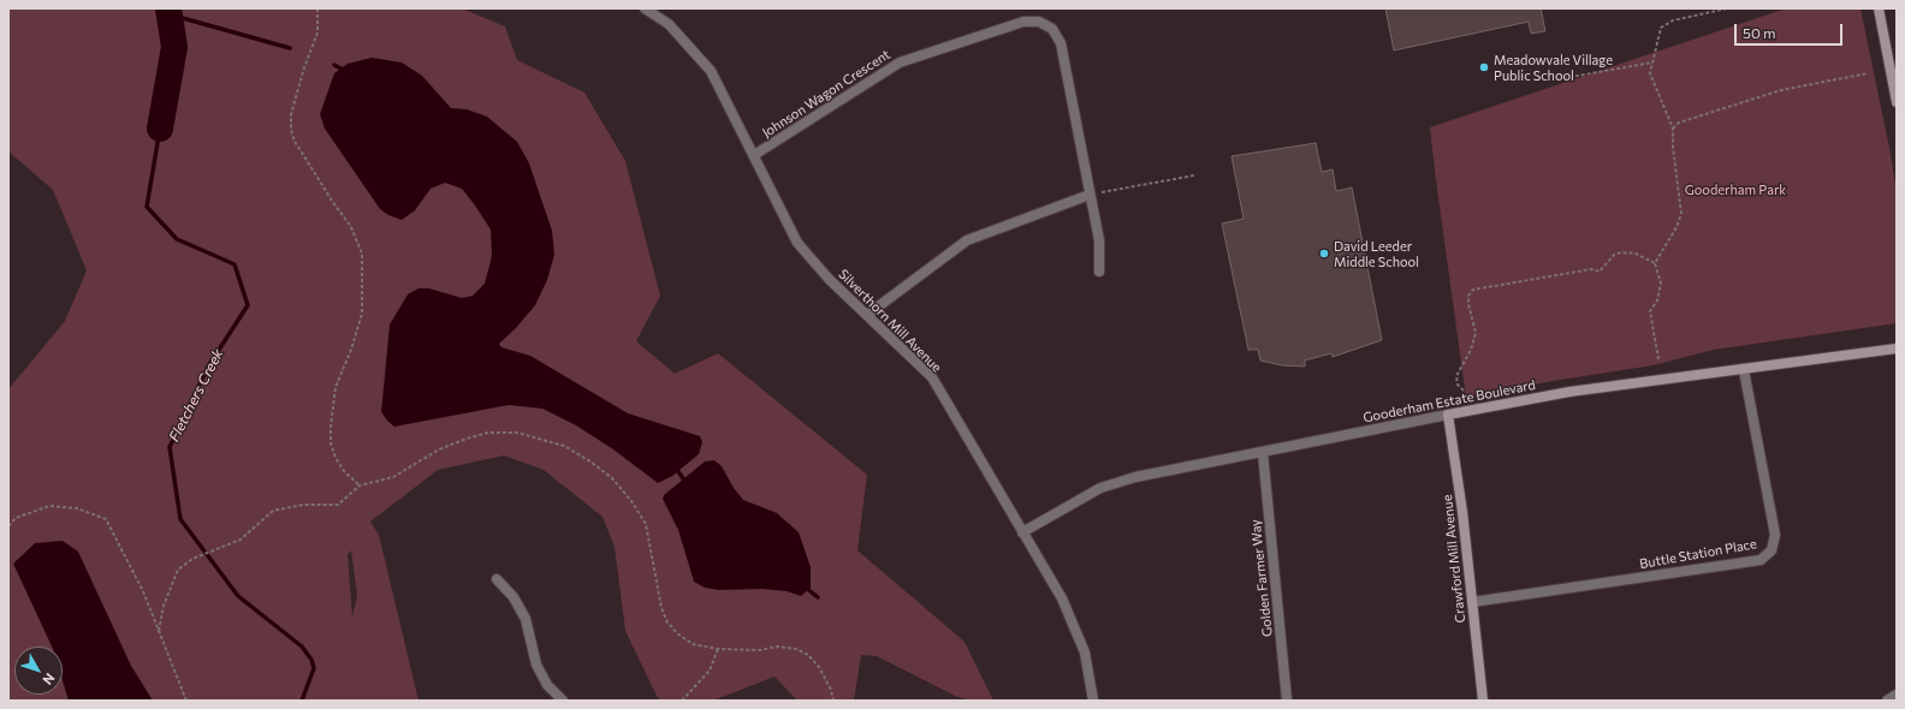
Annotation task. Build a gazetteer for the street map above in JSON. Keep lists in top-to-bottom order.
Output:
{
  "streets": {
    "street": [
      "Johnson Wagon Crescent",
      "Silverthorn Mill Avenue",
      "Gooderham Estate Boulevard",
      "Buttle Station Place",
      "Crawford Mill Avenue",
      "Golden Farmer Way"
    ]
  },
  "crossings": [
    ["Johnson Wagon Crescent", "Silverthorn Mill Avenue"],
    ["Silverthorn Mill Avenue", "Gooderham Estate Boulevard"],
    ["Gooderham Estate Boulevard", "Buttle Station Place"],
    ["Gooderham Estate Boulevard", "Crawford Mill Avenue"],
    ["Gooderham Estate Boulevard", "Golden Farmer Way"],
    ["Buttle Station Place", "Crawford Mill Avenue"]
  ],
  "water": ["Fletchers Creek"],
  "parks": ["Gooderham Park"],
  "places": ["Meadowvale Village Public School", "David Leeder Middle School"],
  "scale_bar": "50 m",
  "north": "bottom right"
}
